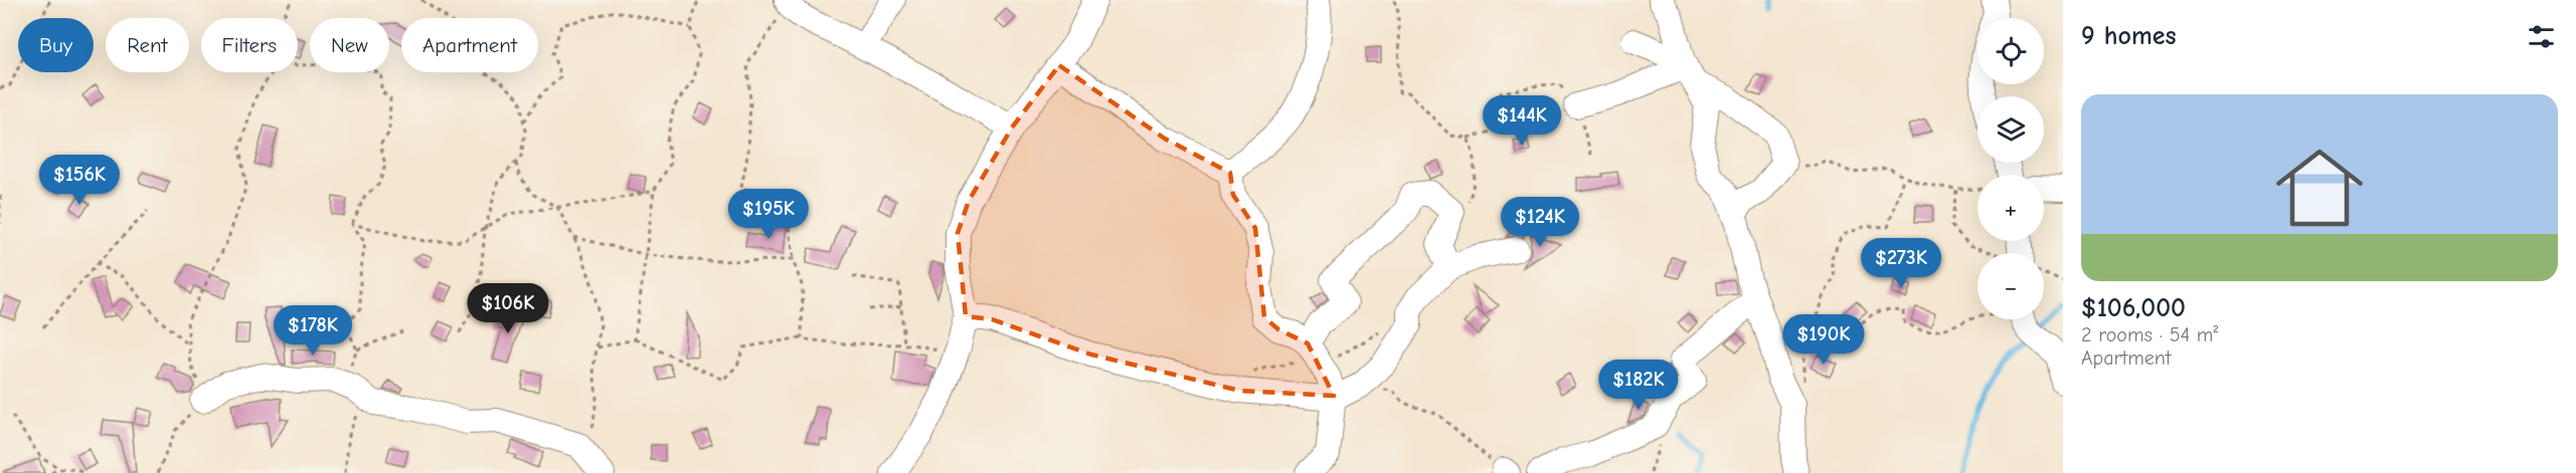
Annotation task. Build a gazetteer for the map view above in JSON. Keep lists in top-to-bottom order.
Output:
{
  "page": {
    "heading": "9 homes",
    "map_buttons": ["+", "−"],
    "chip": [
      "Buy",
      "Rent",
      "Filters",
      "New",
      "Apartment"
    ],
    "list": [
      {
        "name": "$106,000",
        "note": "2 rooms · 54 m² · Apartment"
      }
    ],
    "price": [
      "$144K",
      "$156K",
      "$195K",
      "$124K",
      "$273K",
      "$106K",
      "$178K",
      "$190K",
      "$182K"
    ]
  }
}
